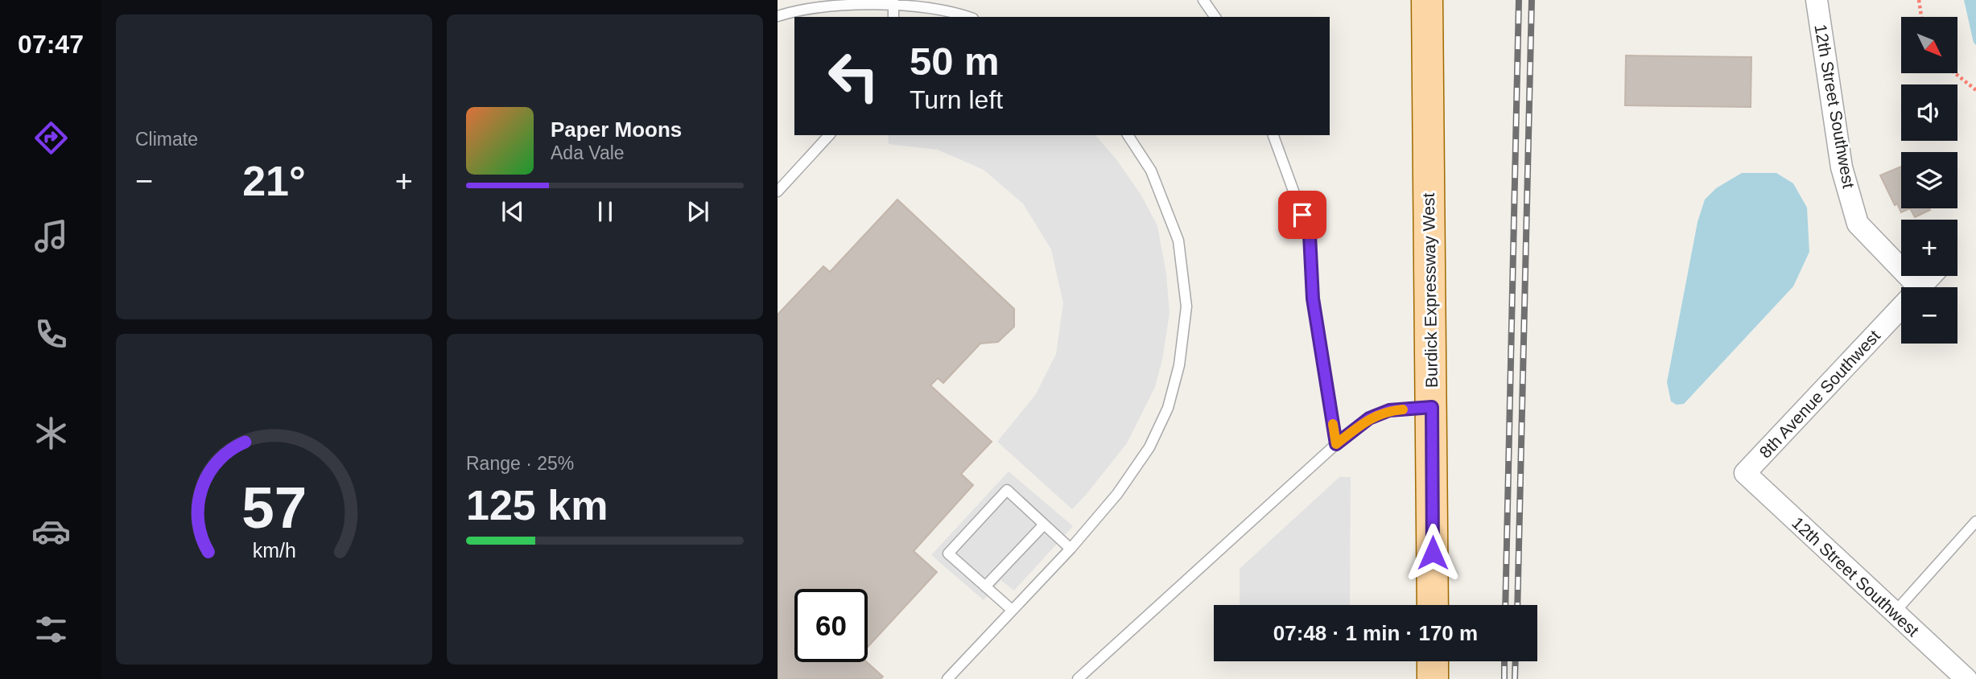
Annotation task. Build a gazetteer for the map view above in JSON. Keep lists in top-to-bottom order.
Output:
{
  "streets": {
    "main road": ["Burdick Expressway West"],
    "street": ["12th Street Southwest", "8th Avenue Southwest"]
  },
  "crossings": [
    ["12th Street Southwest", "8th Avenue Southwest"]
  ],
  "north": "bottom right",
  "page": {
    "tabs": "07:47",
    "tile": [
      "Climate",
      ["Range · 25%", "125 km"]
    ],
    "map_buttons": ["+", "−"],
    "turn": ["50 m", "Turn left"],
    "song": ["Paper Moons", "Ada Vale"],
    "heat": ["−", "21°", "+"],
    "limit": "60",
    "trip": "07:48 · 1 min · 170 m",
    "gauge": ["57", "km/h"]
  }
}
